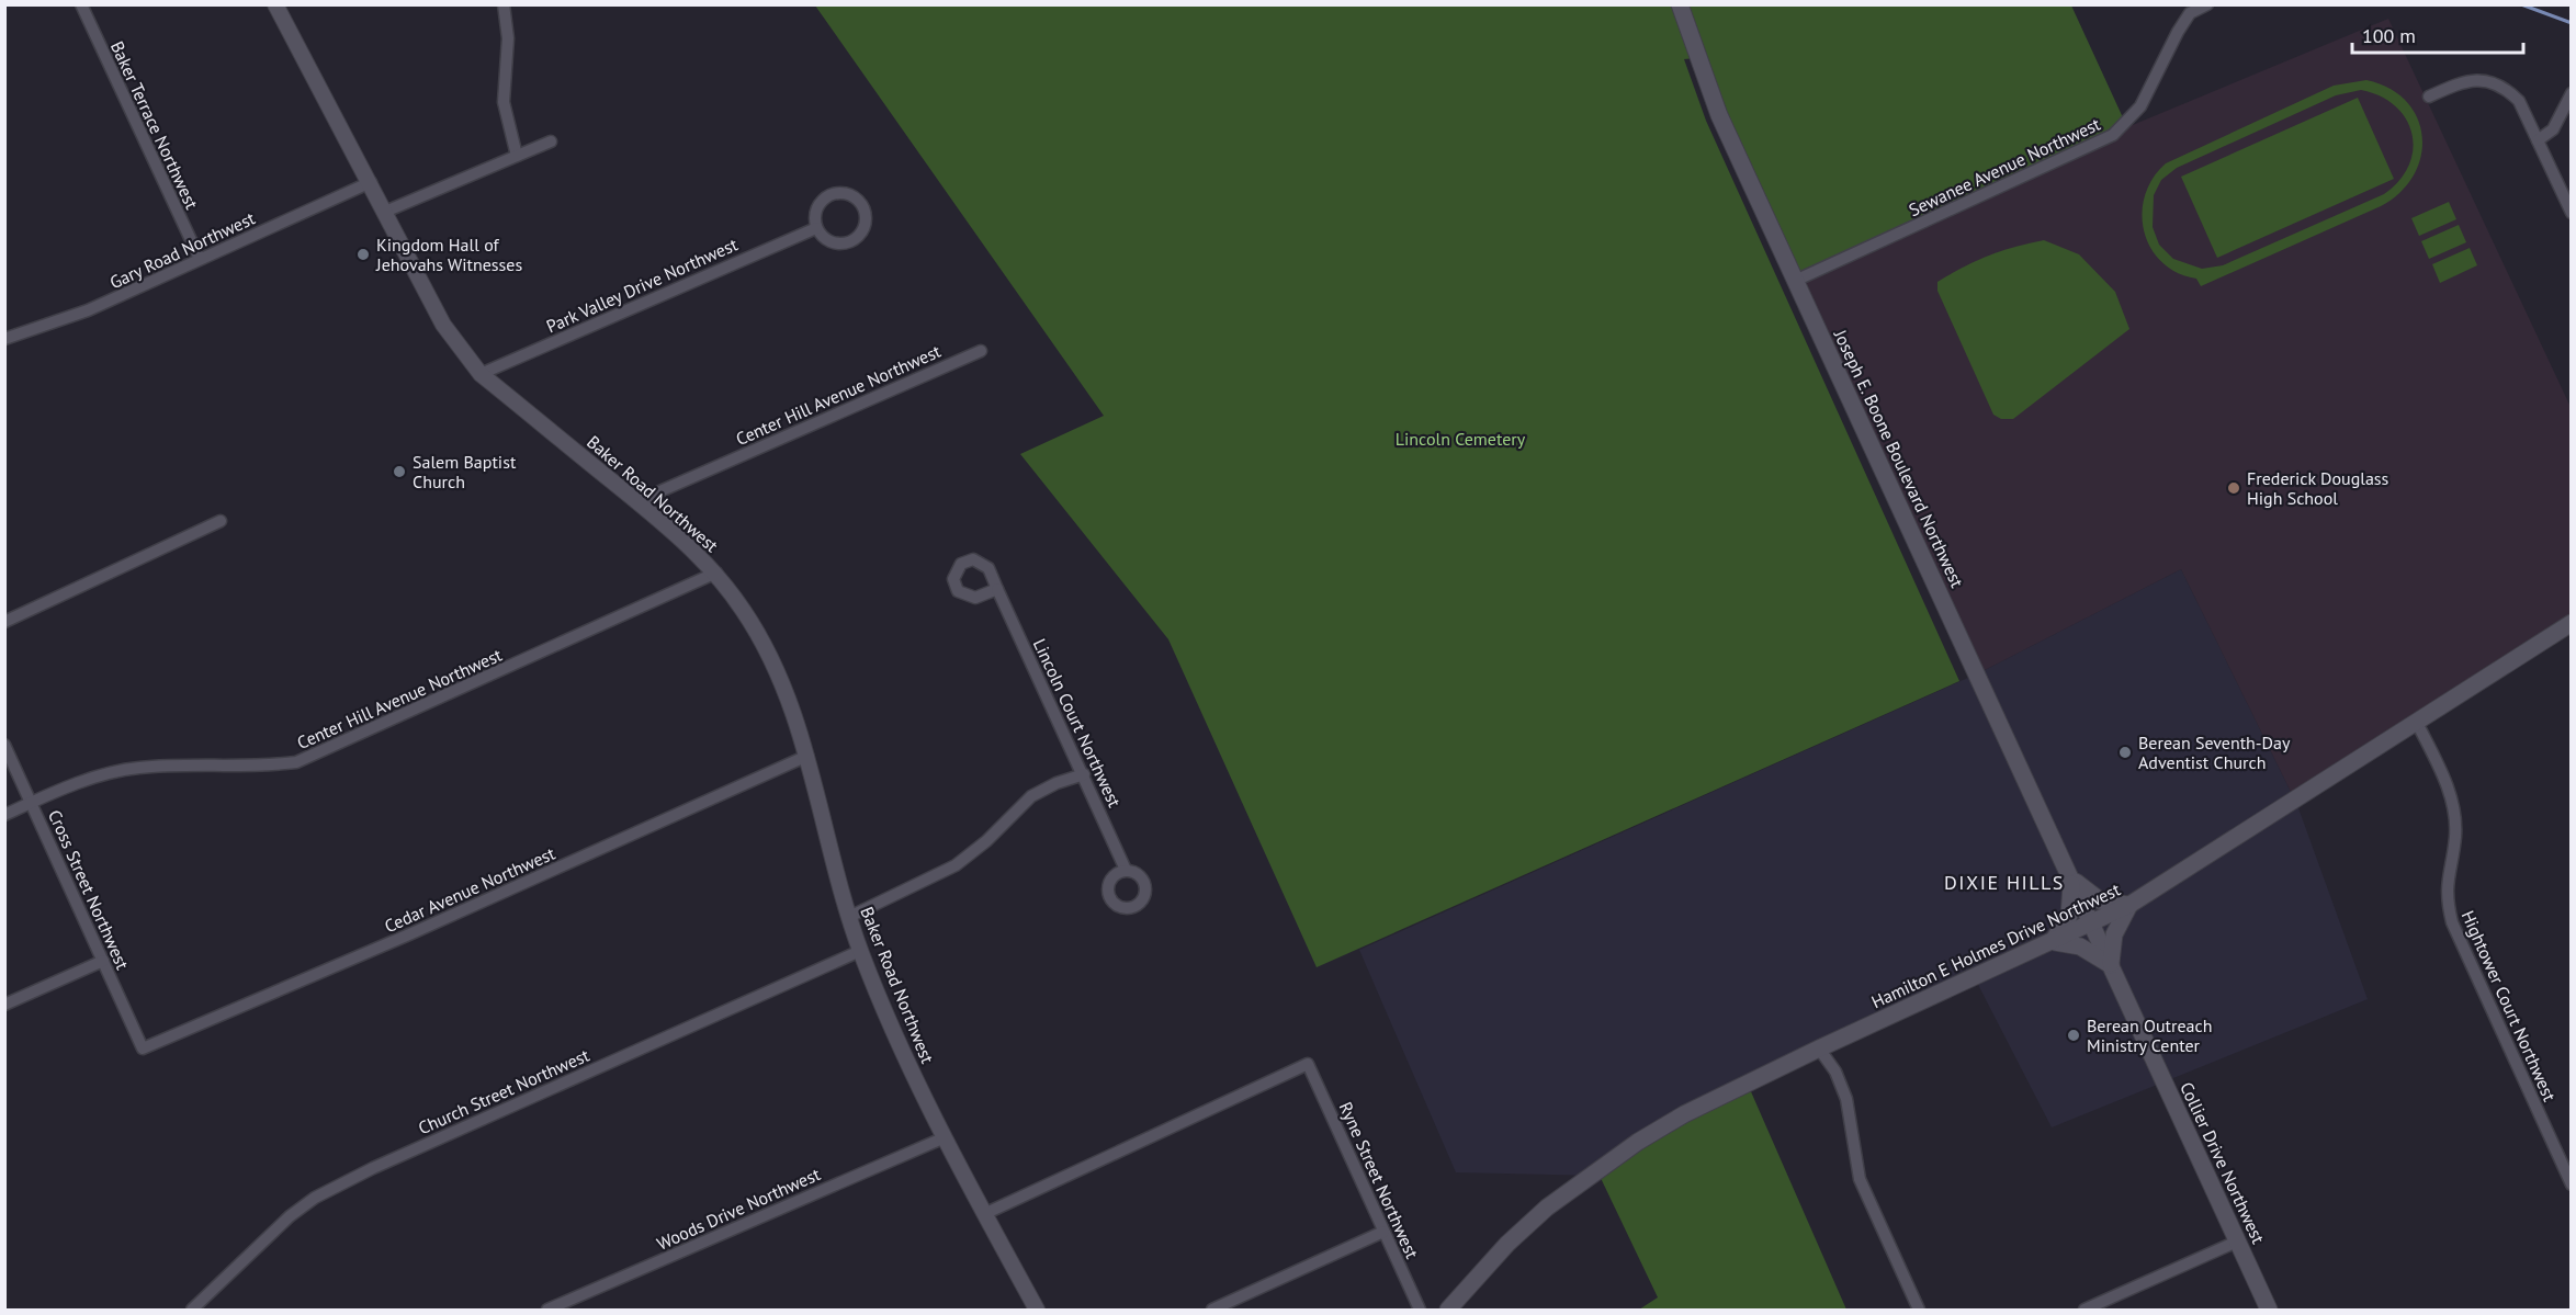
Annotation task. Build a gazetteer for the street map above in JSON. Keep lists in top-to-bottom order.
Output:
{
  "streets": {
    "main road": ["Joseph E. Boone Boulevard Northwest", "Hamilton E Holmes Drive Northwest", "Collier Drive Northwest"],
    "street": [
      "Baker Terrace Northwest",
      "Sewanee Avenue Northwest",
      "Gary Road Northwest",
      "Park Valley Drive Northwest",
      "Center Hill Avenue Northwest",
      "Baker Road Northwest",
      "Lincoln Court Northwest",
      "Cross Street Northwest",
      "Cedar Avenue Northwest",
      "Hightower Court Northwest",
      "Church Street Northwest",
      "Ryne Street Northwest",
      "Woods Drive Northwest"
    ]
  },
  "crossings": [
    ["Baker Terrace Northwest", "Gary Road Northwest"],
    ["Sewanee Avenue Northwest", "Joseph E. Boone Boulevard Northwest"],
    ["Gary Road Northwest", "Baker Road Northwest"],
    ["Park Valley Drive Northwest", "Baker Road Northwest"],
    ["Center Hill Avenue Northwest", "Baker Road Northwest"],
    ["Center Hill Avenue Northwest", "Cross Street Northwest"],
    ["Joseph E. Boone Boulevard Northwest", "Hamilton E Holmes Drive Northwest"],
    ["Joseph E. Boone Boulevard Northwest", "Collier Drive Northwest"],
    ["Baker Road Northwest", "Cedar Avenue Northwest"],
    ["Baker Road Northwest", "Church Street Northwest"],
    ["Baker Road Northwest", "Ryne Street Northwest"],
    ["Baker Road Northwest", "Woods Drive Northwest"],
    ["Cross Street Northwest", "Cedar Avenue Northwest"],
    ["Hamilton E Holmes Drive Northwest", "Hightower Court Northwest"],
    ["Hamilton E Holmes Drive Northwest", "Collier Drive Northwest"]
  ],
  "districts": ["DIXIE HILLS"],
  "parks": ["Lincoln Cemetery"],
  "places": [
    "Kingdom Hall of Jehovahs Witnesses",
    "Salem Baptist Church",
    "Frederick Douglass High School",
    "Berean Seventh-Day Adventist Church",
    "Berean Outreach Ministry Center"
  ],
  "scale_bar": "100 m"
}
